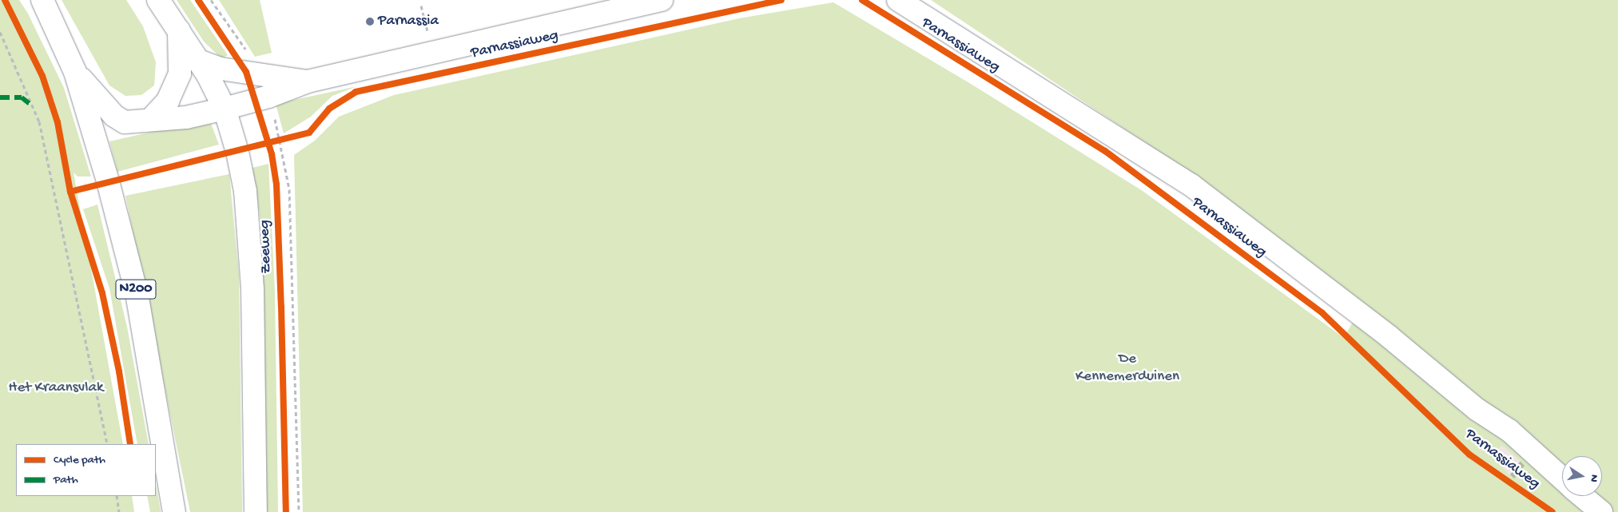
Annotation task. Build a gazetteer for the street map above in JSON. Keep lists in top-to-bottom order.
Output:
{
  "streets": {
    "street": ["Parnassiaweg", "Zeeweg", "N200"]
  },
  "crossings": [
    ["Parnassiaweg", "Zeeweg"],
    ["Parnassiaweg", "N200"],
    ["Zeeweg", "N200"]
  ],
  "parks": ["De Kennemerduinen", "Het Kraansvlak"],
  "places": ["Parnassia"],
  "legend": ["Cycle path", "Path"],
  "north": "right"
}
